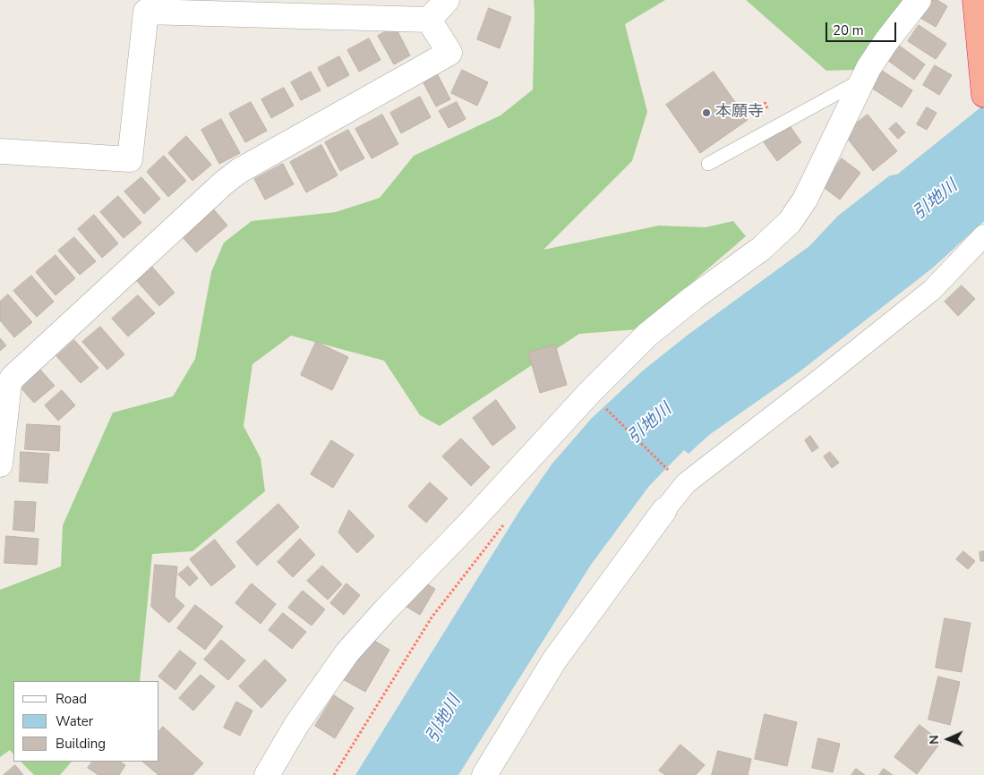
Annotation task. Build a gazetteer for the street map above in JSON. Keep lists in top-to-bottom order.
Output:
{
  "water": ["引地川"],
  "places": ["本願寺"],
  "legend": ["Road", "Water", "Building"],
  "scale_bar": "20 m",
  "north": "left"
}
